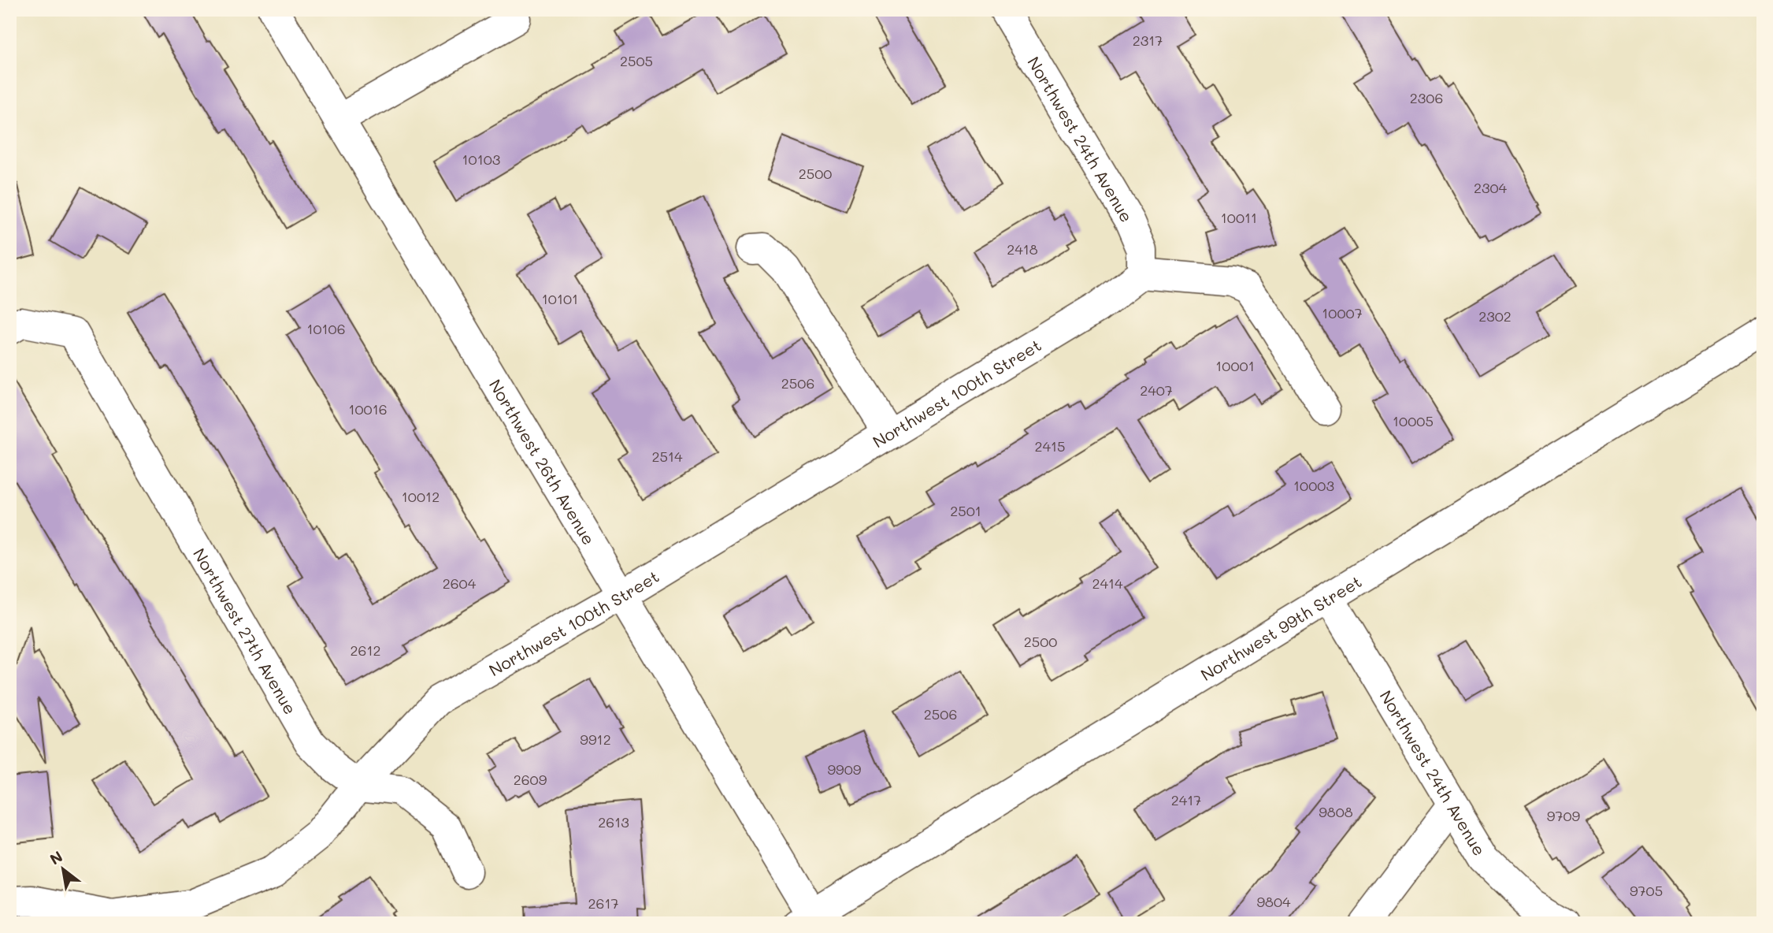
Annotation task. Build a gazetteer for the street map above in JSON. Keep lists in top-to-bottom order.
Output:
{
  "streets": {
    "street": [
      "Northwest 24th Avenue",
      "Northwest 100th Street",
      "Northwest 26th Avenue",
      "Northwest 99th Street",
      "Northwest 27th Avenue"
    ]
  },
  "crossings": [
    ["Northwest 24th Avenue", "Northwest 100th Street"],
    ["Northwest 24th Avenue", "Northwest 99th Street"],
    ["Northwest 100th Street", "Northwest 26th Avenue"],
    ["Northwest 100th Street", "Northwest 27th Avenue"],
    ["Northwest 26th Avenue", "Northwest 99th Street"]
  ],
  "house_numbers": [
    "2317",
    "2505",
    "2306",
    "10103",
    "2500",
    "2304",
    "10011",
    "2418",
    "10101",
    "10007",
    "2302",
    "10106",
    "10001",
    "2506",
    "2407",
    "10016",
    "10005",
    "2415",
    "2514",
    "10003",
    "10012",
    "2501",
    "2604",
    "2414",
    "2500",
    "2612",
    "2506",
    "9912",
    "9909",
    "2609",
    "2417",
    "9808",
    "9709",
    "2613",
    "9705",
    "9804",
    "2617"
  ],
  "north": "top left"
}
